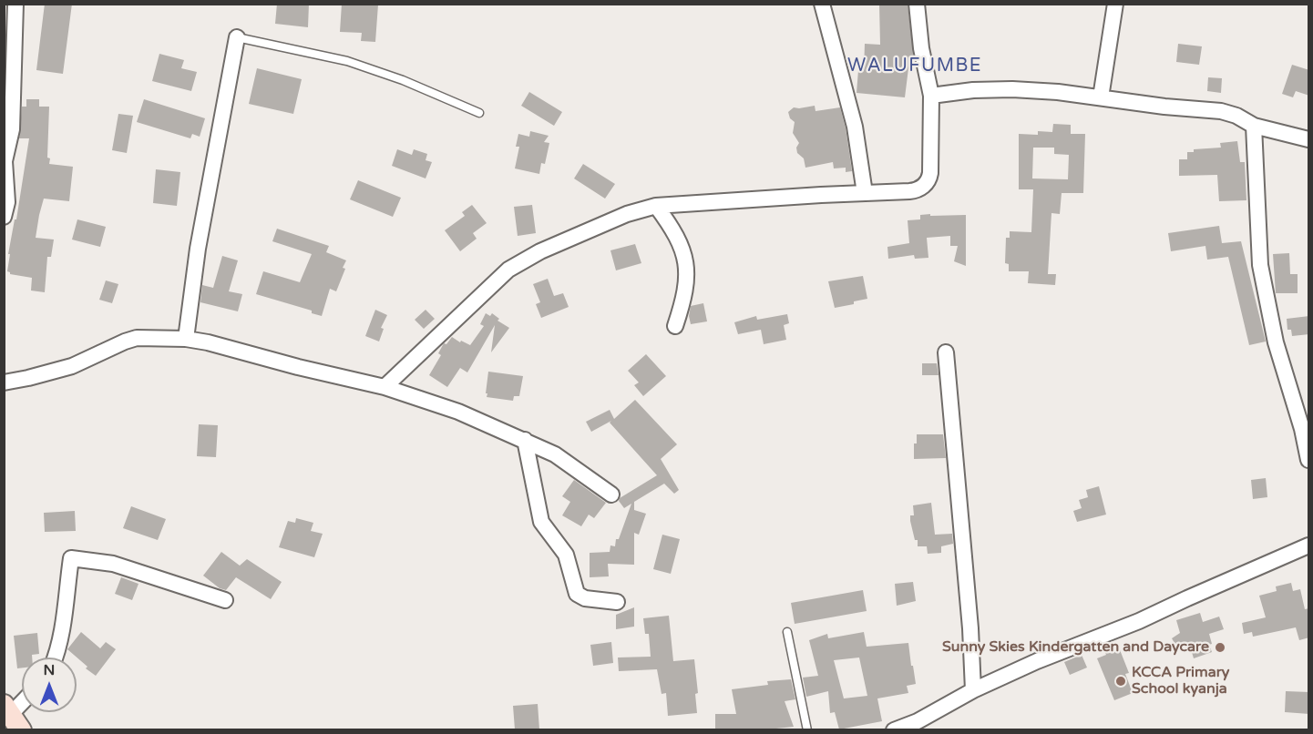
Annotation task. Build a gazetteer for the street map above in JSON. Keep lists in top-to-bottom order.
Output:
{
  "districts": ["WALUFUMBE"],
  "places": ["Sunny Skies Kindergatten and Daycare", "KCCA Primary School kyanja"],
  "north": "top"
}
